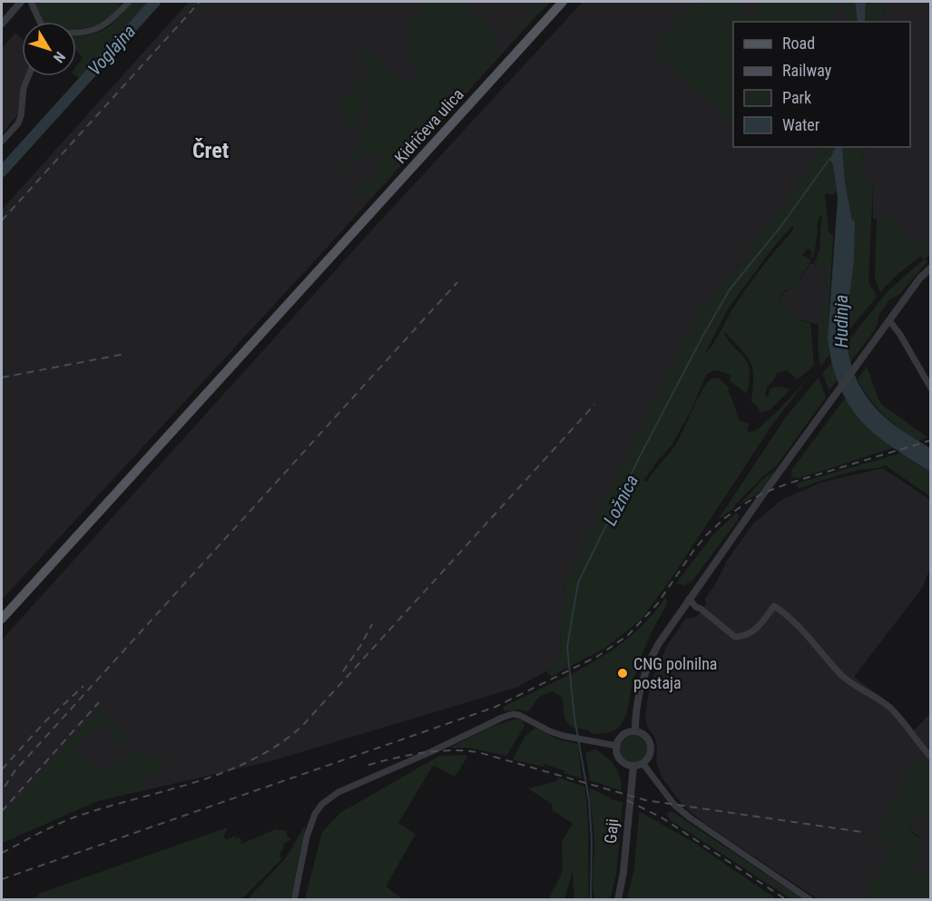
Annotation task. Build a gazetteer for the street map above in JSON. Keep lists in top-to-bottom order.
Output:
{
  "streets": {
    "main road": ["Kidričeva ulica"],
    "street": ["Gaji"]
  },
  "districts": ["Čret"],
  "water": ["Voglajna", "Hudinja", "Ložnica"],
  "places": ["CNG polnilna postaja"],
  "legend": [
    "Road",
    "Railway",
    "Park",
    "Water"
  ],
  "north": "bottom right"
}
